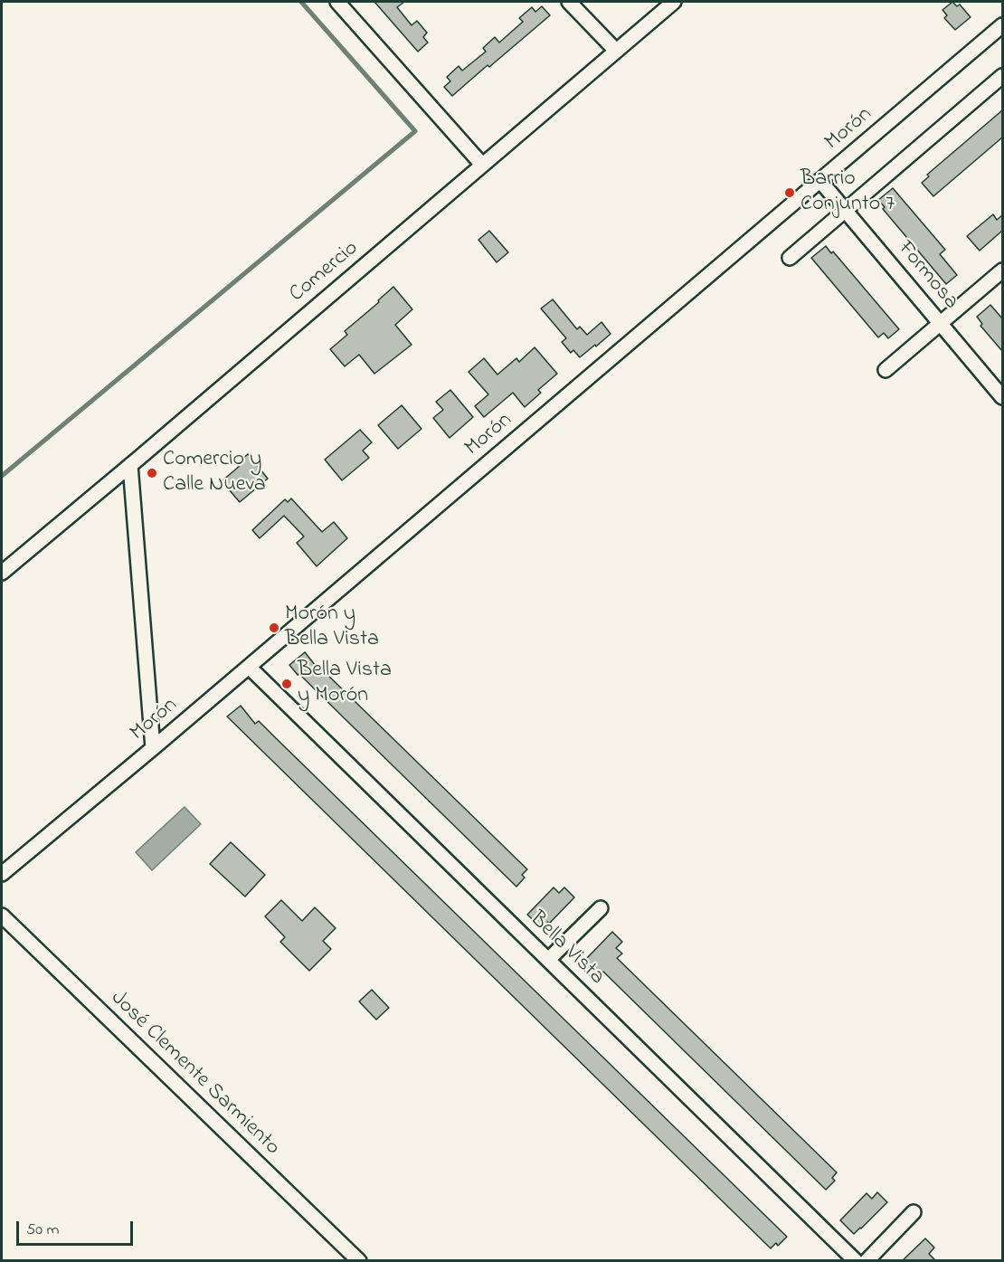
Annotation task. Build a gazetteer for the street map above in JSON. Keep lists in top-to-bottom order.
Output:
{
  "streets": {
    "street": [
      "Morón",
      "Comercio",
      "Formosa",
      "Bella Vista",
      "José Clemente Sarmiento"
    ]
  },
  "crossings": [
    ["Morón", "Formosa"],
    ["Morón", "Bella Vista"]
  ],
  "places": [
    "Barrio Conjunto 7",
    "Comercio y Calle Nueva",
    "Morón y Bella Vista",
    "Bella Vista y Morón"
  ],
  "scale_bar": "50 m"
}
